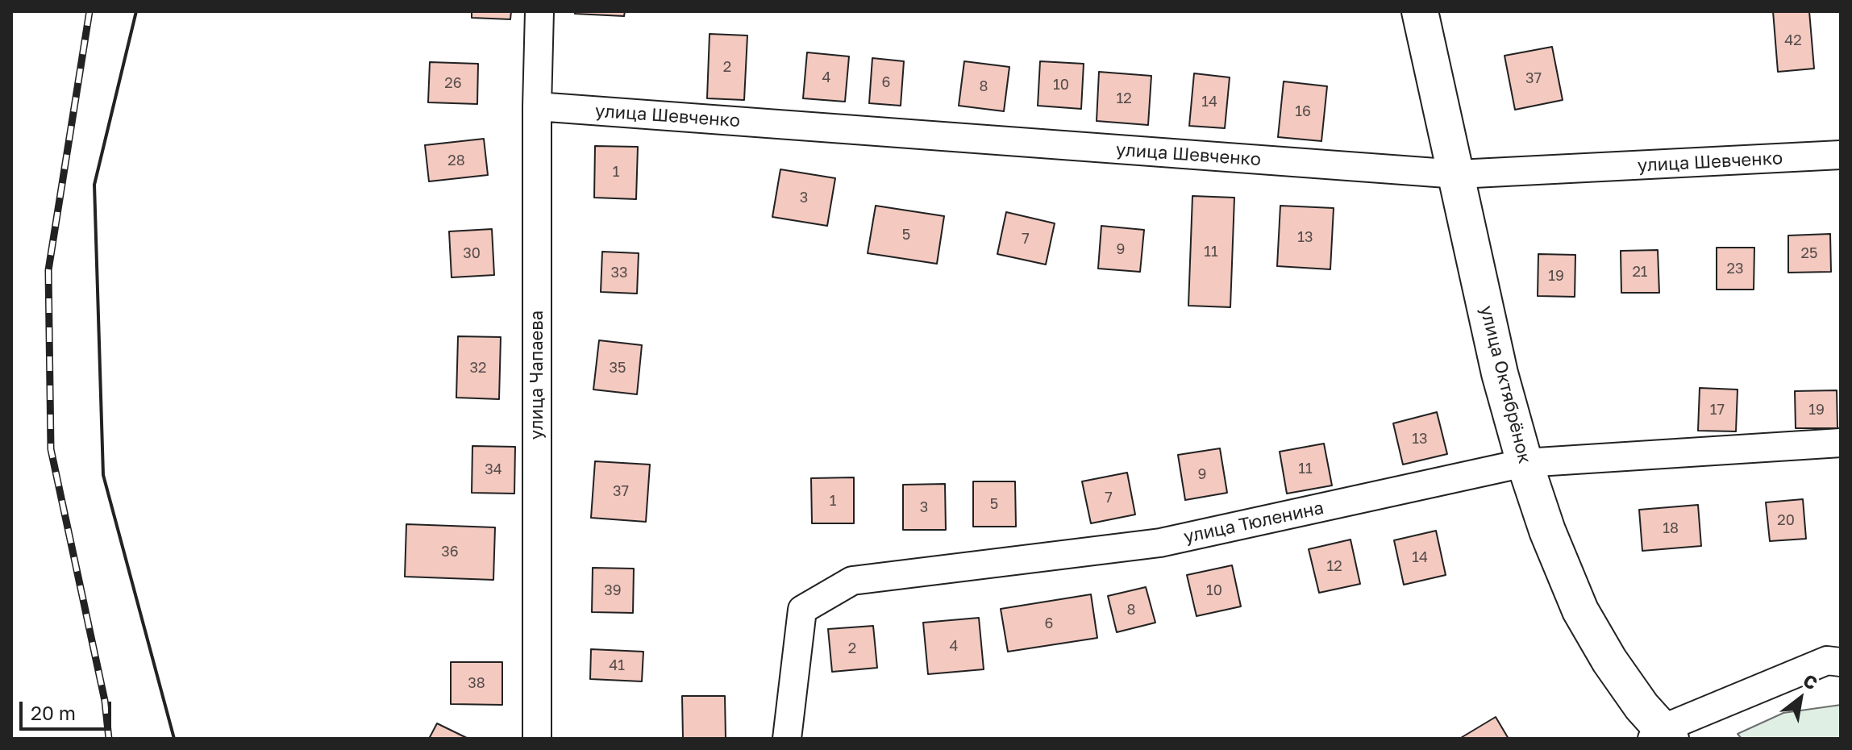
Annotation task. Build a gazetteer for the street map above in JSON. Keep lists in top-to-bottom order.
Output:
{
  "streets": {
    "street": [
      "улица Шевченко",
      "улица Чапаева",
      "улица Октябрёнок",
      "улица Тюленина"
    ]
  },
  "crossings": [
    ["улица Шевченко", "улица Чапаева"],
    ["улица Шевченко", "улица Октябрёнок"],
    ["улица Октябрёнок", "улица Тюленина"]
  ],
  "house_numbers": [
    "42",
    "2",
    "4",
    "37",
    "6",
    "26",
    "10",
    "8",
    "12",
    "14",
    "16",
    "28",
    "1",
    "3",
    "5",
    "13",
    "7",
    "9",
    "11",
    "30",
    "25",
    "23",
    "21",
    "33",
    "19",
    "32",
    "35",
    "17",
    "19",
    "13",
    "11",
    "34",
    "9",
    "37",
    "7",
    "1",
    "5",
    "3",
    "20",
    "18",
    "36",
    "14",
    "12",
    "39",
    "10",
    "8",
    "6",
    "4",
    "2",
    "41",
    "38"
  ],
  "scale_bar": "20 m",
  "north": "top right"
}
